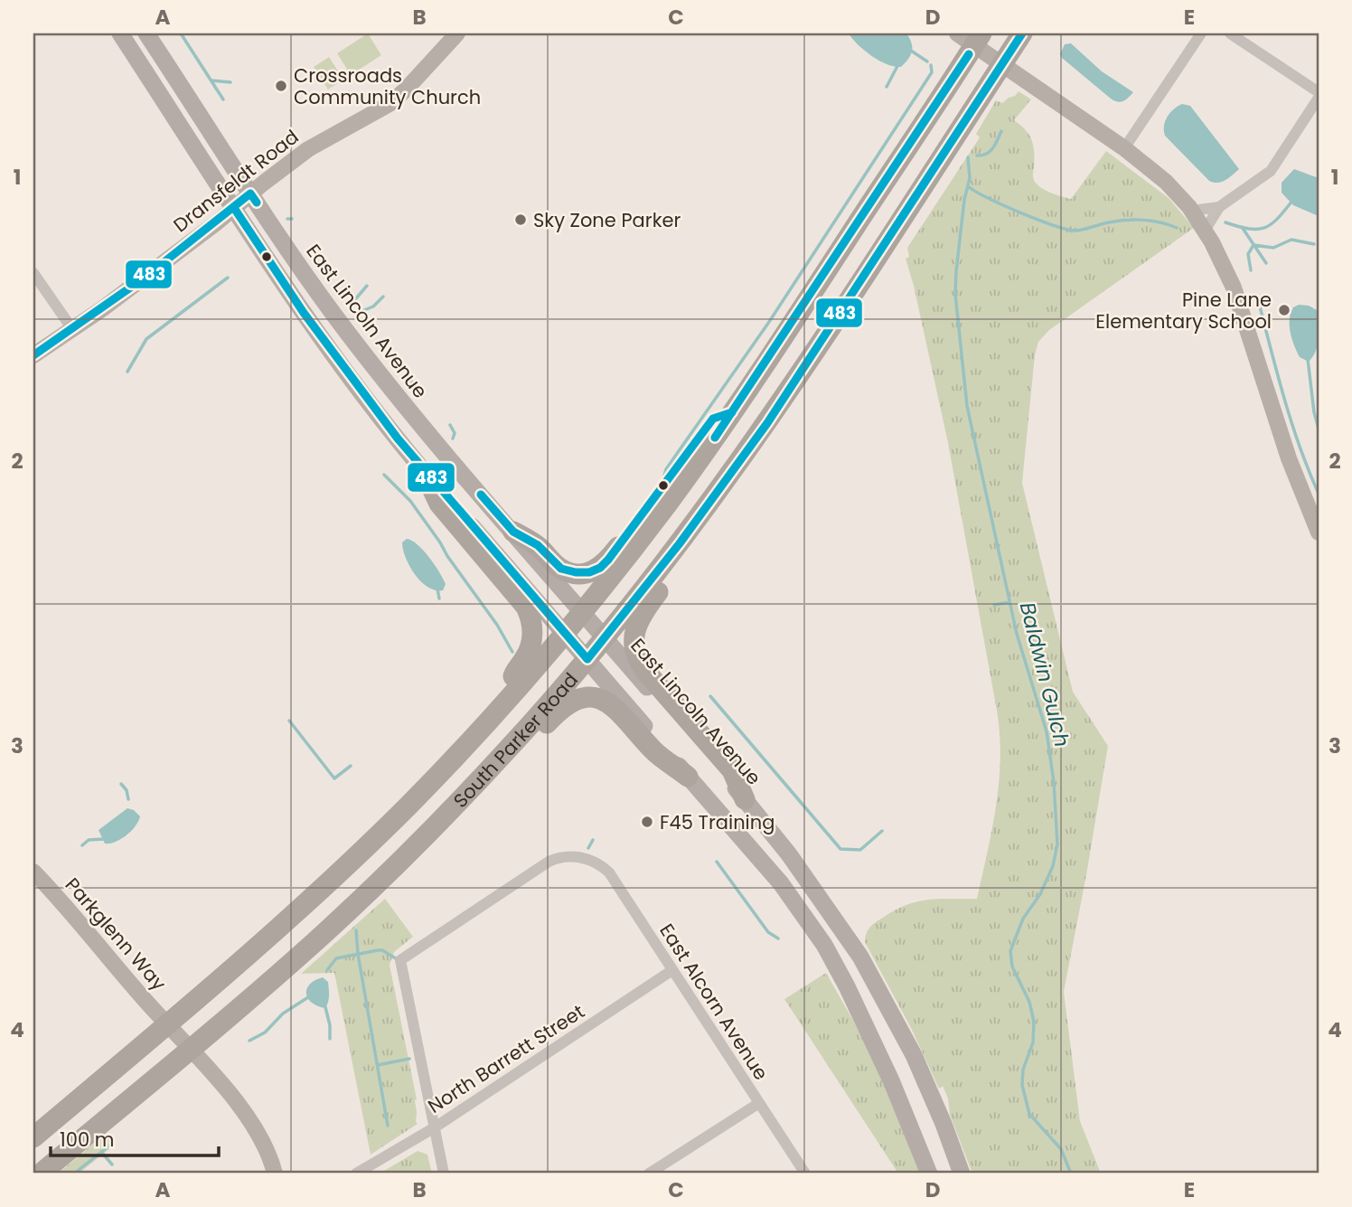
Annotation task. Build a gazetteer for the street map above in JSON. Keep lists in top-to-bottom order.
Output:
{
  "streets": {
    "highway": ["South Parker Road"],
    "main road": ["East Lincoln Avenue"],
    "street": [
      "Dransfeldt Road",
      "Parkglenn Way",
      "East Alcorn Avenue",
      "North Barrett Street"
    ]
  },
  "crossings": [
    ["Dransfeldt Road", "East Lincoln Avenue"],
    ["East Lincoln Avenue", "South Parker Road"],
    ["South Parker Road", "Parkglenn Way"],
    ["East Alcorn Avenue", "North Barrett Street"]
  ],
  "water": ["Baldwin Gulch"],
  "places": [
    "Crossroads Community Church",
    "Sky Zone Parker",
    "Pine Lane Elementary School",
    "F45 Training"
  ],
  "lines": ["transit line 483"],
  "scale_bar": "100 m",
  "grid": {
    "columns": [
      "A",
      "B",
      "C",
      "D",
      "E"
    ],
    "rows": [
      "1",
      "2",
      "3",
      "4"
    ]
  }
}
